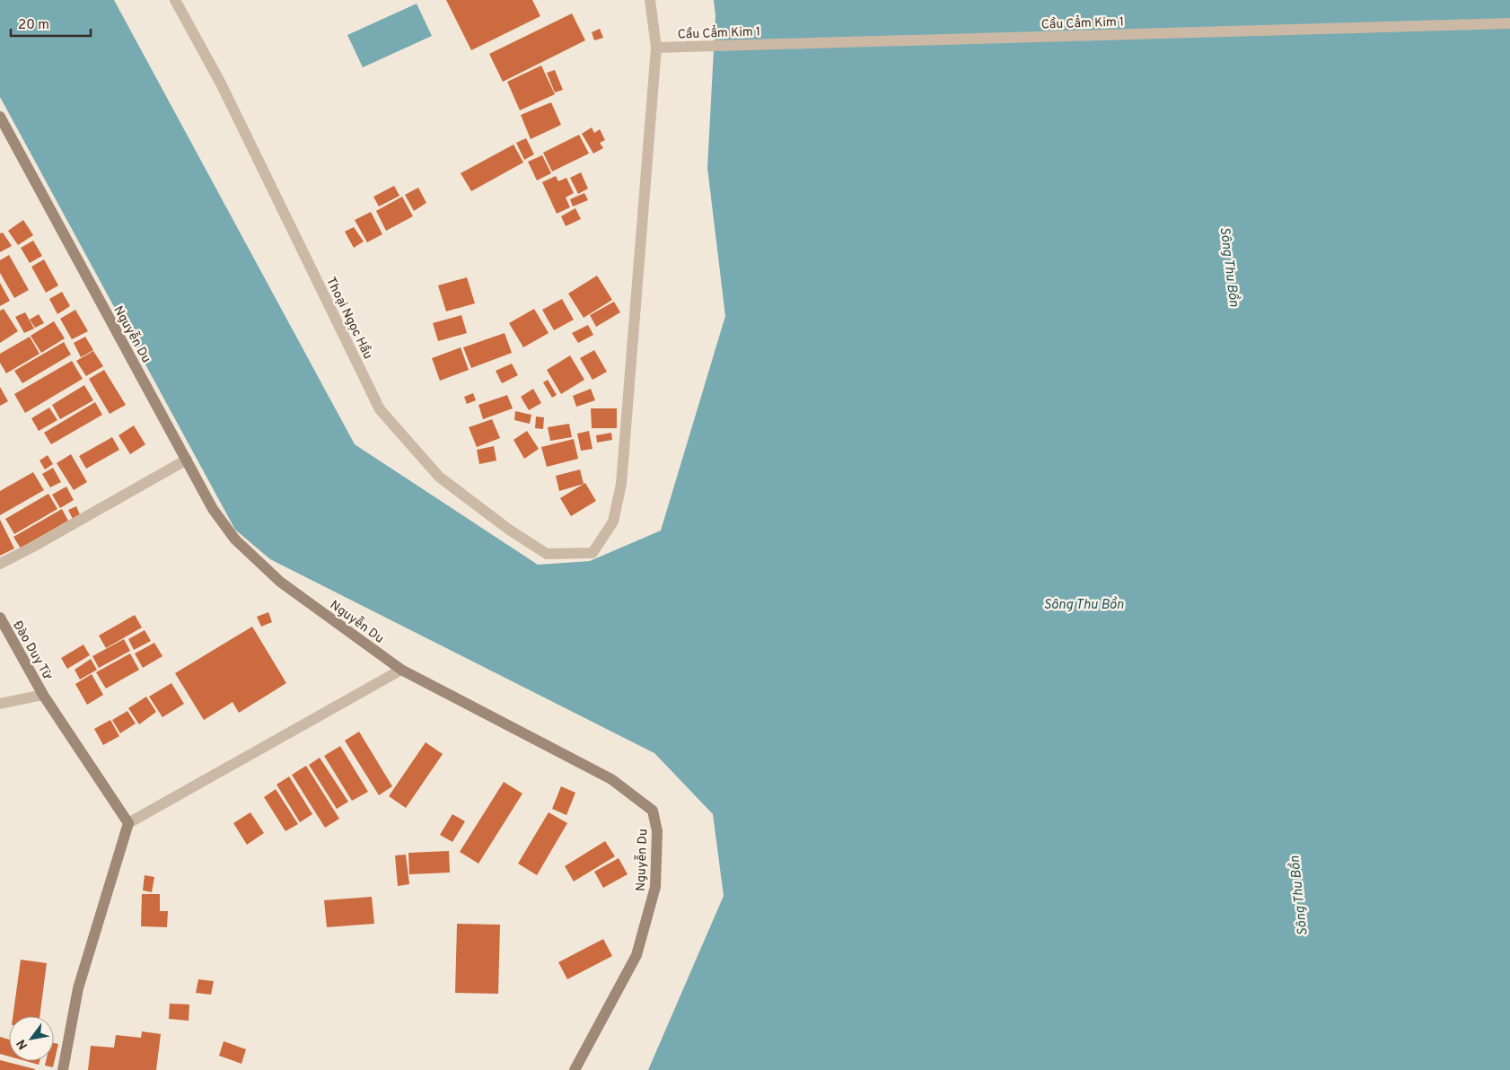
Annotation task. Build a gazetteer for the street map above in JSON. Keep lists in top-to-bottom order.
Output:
{
  "streets": {
    "street": [
      "Cầu Cẩm Kim 1",
      "Thoại Ngọc Hầu",
      "Nguyễn Du",
      "Đào Duy Từ"
    ]
  },
  "crossings": [
    ["Cầu Cẩm Kim 1", "Thoại Ngọc Hầu"]
  ],
  "water": ["Sông Thu Bồn"],
  "scale_bar": "20 m",
  "north": "bottom left"
}
